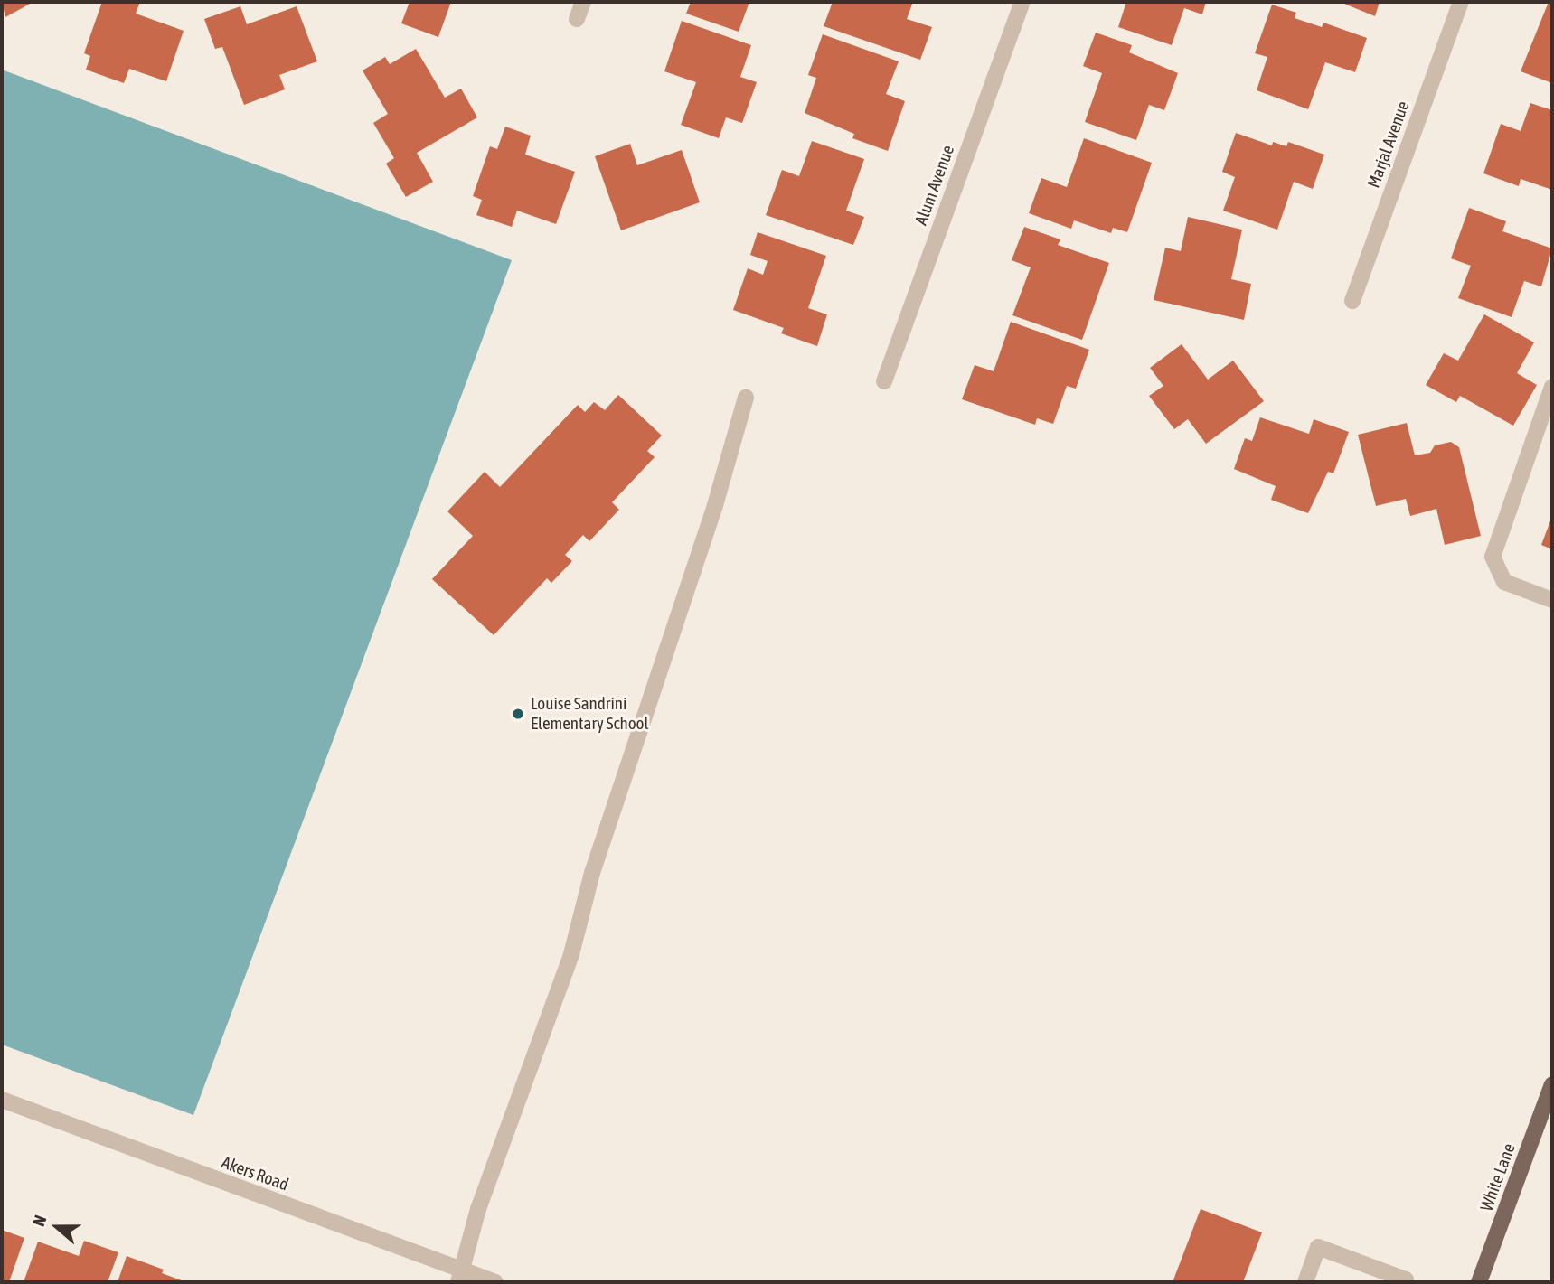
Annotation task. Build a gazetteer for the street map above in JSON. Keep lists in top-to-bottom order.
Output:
{
  "streets": {
    "main road": ["White Lane"],
    "street": ["Marjal Avenue", "Alum Avenue", "Akers Road"]
  },
  "places": ["Louise Sandrini Elementary School"],
  "north": "left"
}
